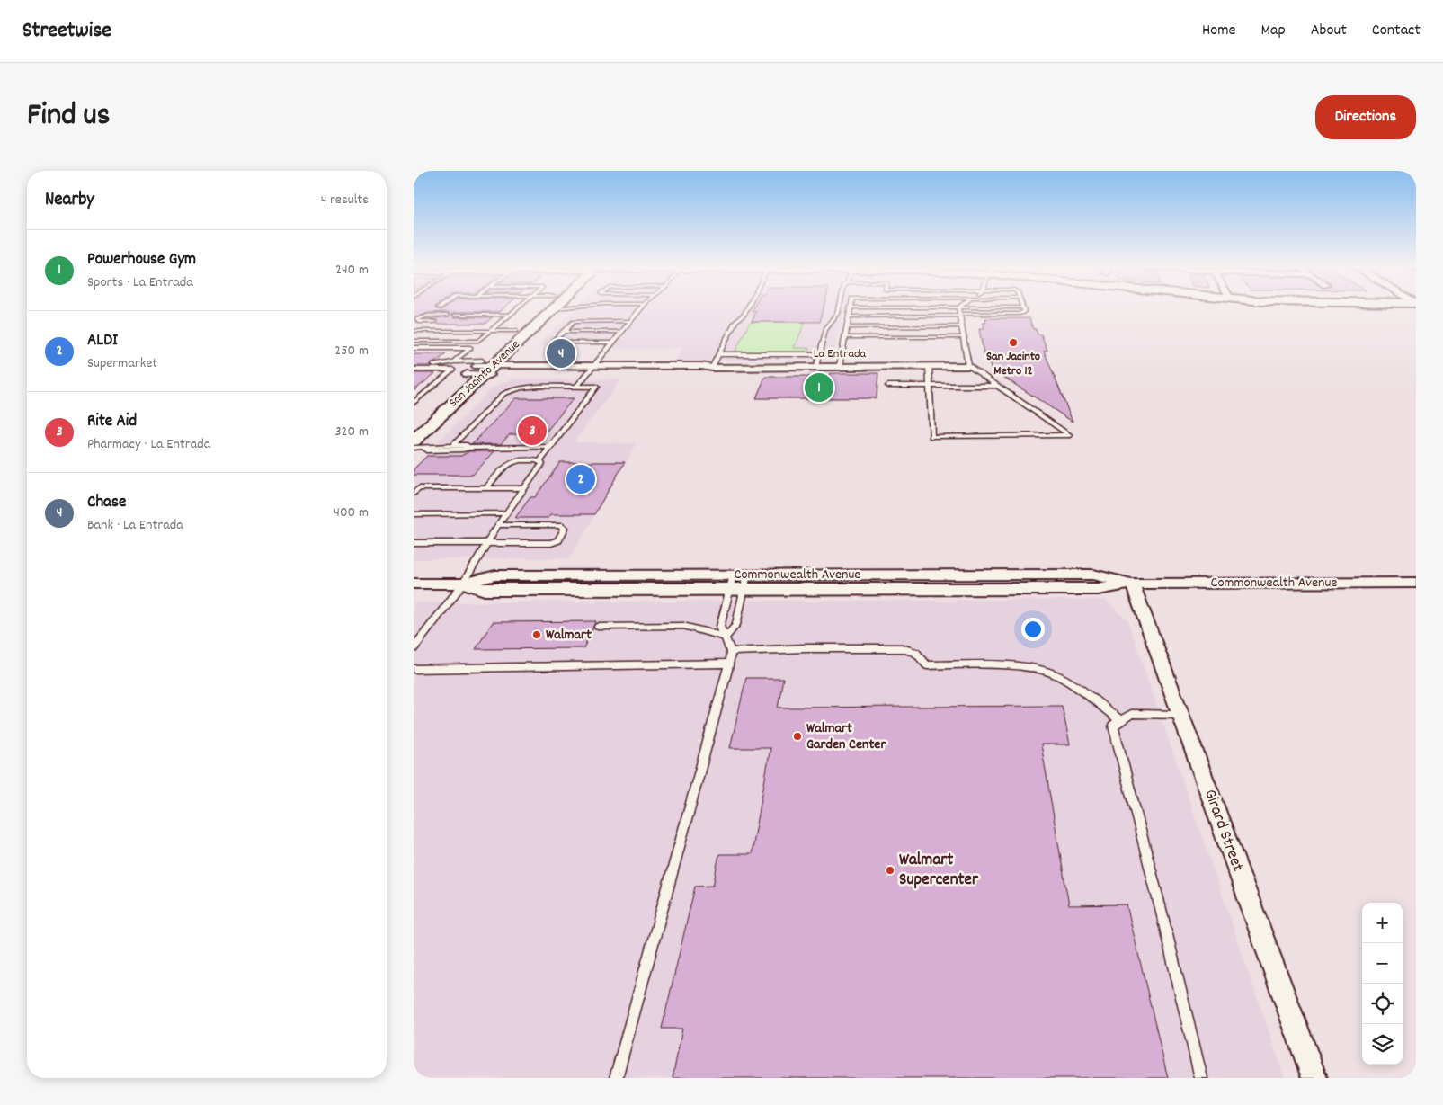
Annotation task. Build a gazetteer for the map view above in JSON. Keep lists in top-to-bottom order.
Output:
{
  "streets": {
    "main road": ["San Jacinto Avenue"],
    "street": ["La Entrada", "Commonwealth Avenue", "Girard Street"]
  },
  "crossings": [
    ["La Entrada", "San Jacinto Avenue"],
    ["Commonwealth Avenue", "Girard Street"]
  ],
  "places": [
    "San Jacinto Metro 12",
    "Walmart",
    "Walmart Garden Center",
    "Walmart Supercenter"
  ],
  "page": {
    "header": "Streetwise",
    "nav": [
      "Home",
      "Map",
      "About",
      "Contact"
    ],
    "title": "Find us",
    "buttons": "Directions",
    "heading": ["Nearby", "4 results"],
    "list": [
      {
        "mark": "1",
        "name": "Powerhouse Gym",
        "note": "Sports · La Entrada",
        "value": "240 m"
      },
      {
        "mark": "2",
        "name": "ALDI",
        "note": "Supermarket",
        "value": "250 m"
      },
      {
        "mark": "3",
        "name": "Rite Aid",
        "note": "Pharmacy · La Entrada",
        "value": "320 m"
      },
      {
        "mark": "4",
        "name": "Chase",
        "note": "Bank · La Entrada",
        "value": "400 m"
      }
    ],
    "pins": [
      "4",
      "1",
      "3",
      "2"
    ],
    "map_buttons": ["+", "−"]
  }
}
